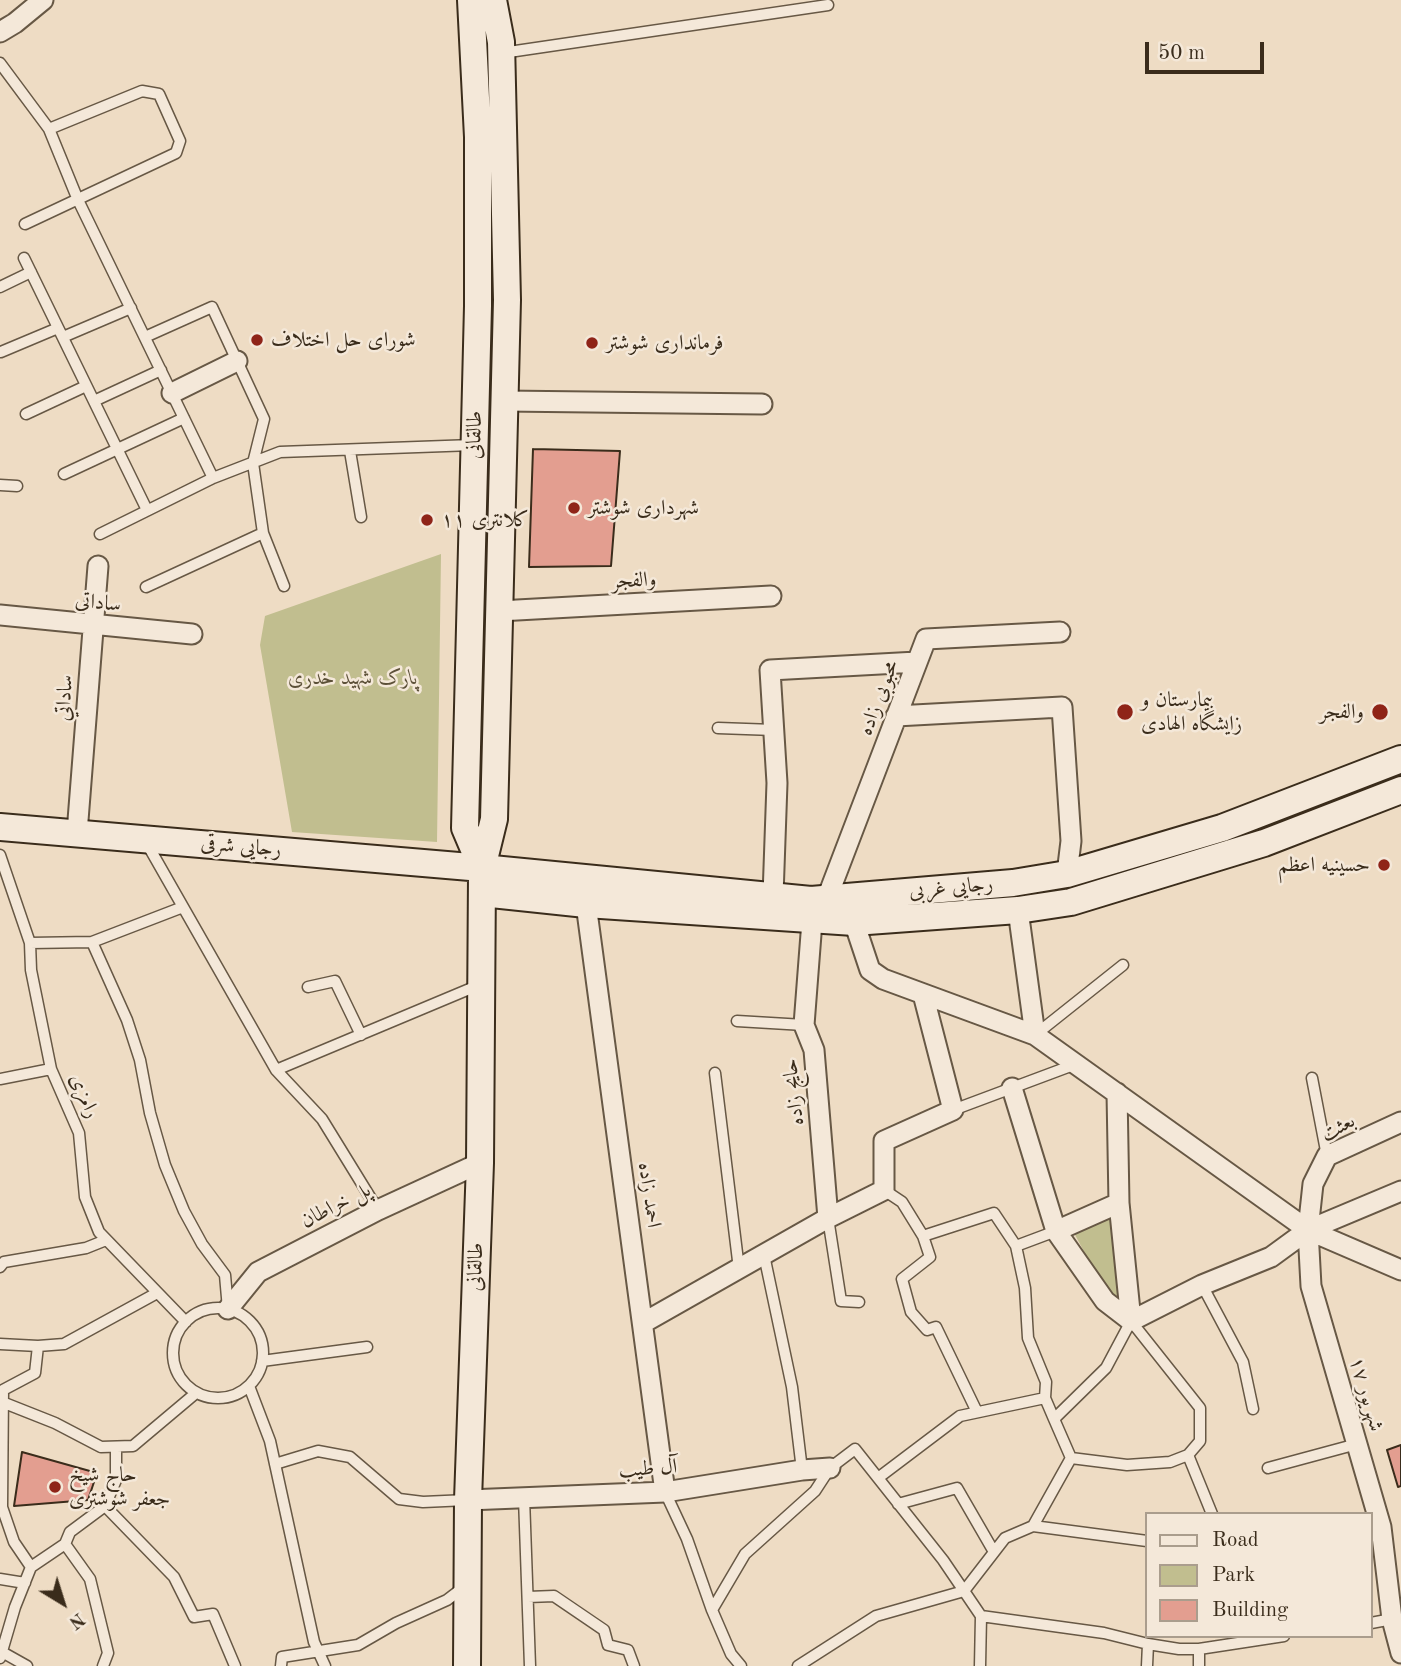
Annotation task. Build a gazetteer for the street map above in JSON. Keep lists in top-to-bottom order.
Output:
{
  "streets": {
    "main road": ["طالقانی", "رجایی شرقی", "رجایی غربی"],
    "street": [
      "والفجر",
      "ساداتی",
      "ساداتي",
      "محبوبی زاده",
      "حایج زاده",
      "بعثت",
      "احمد زاده",
      "پل خراطان",
      "۱۷ شهریور",
      "آل طیب"
    ],
    "lane": ["رامزی"]
  },
  "crossings": [
    ["طالقانی", "والفجر"],
    ["طالقانی", "رجایی شرقی"],
    ["طالقانی", "رجایی غربی"],
    ["طالقانی", "پل خراطان"],
    ["طالقانی", "آل طیب"],
    ["ساداتی", "ساداتي"],
    ["ساداتي", "رجایی شرقی"],
    ["محبوبی زاده", "رجایی غربی"],
    ["رجایی شرقی", "رجایی غربی"],
    ["رجایی غربی", "حایج زاده"],
    ["رجایی غربی", "احمد زاده"],
    ["رامزی", "پل خراطان"],
    ["بعثت", "۱۷ شهریور"],
    ["احمد زاده", "آل طیب"]
  ],
  "parks": ["پارک شهید خدری"],
  "places": [
    "شورای حل اختلاف",
    "فرمانداری شوشتر",
    "شهرداری شوشتر",
    "کلانتری ۱۱",
    "بیمارستان و زایشگاه الهادی",
    "والفجر",
    "حسینیه اعظم",
    "حاج شیخ جعفر شوشتری"
  ],
  "legend": ["Road", "Park", "Building"],
  "scale_bar": "50 m",
  "north": "bottom right"
}
